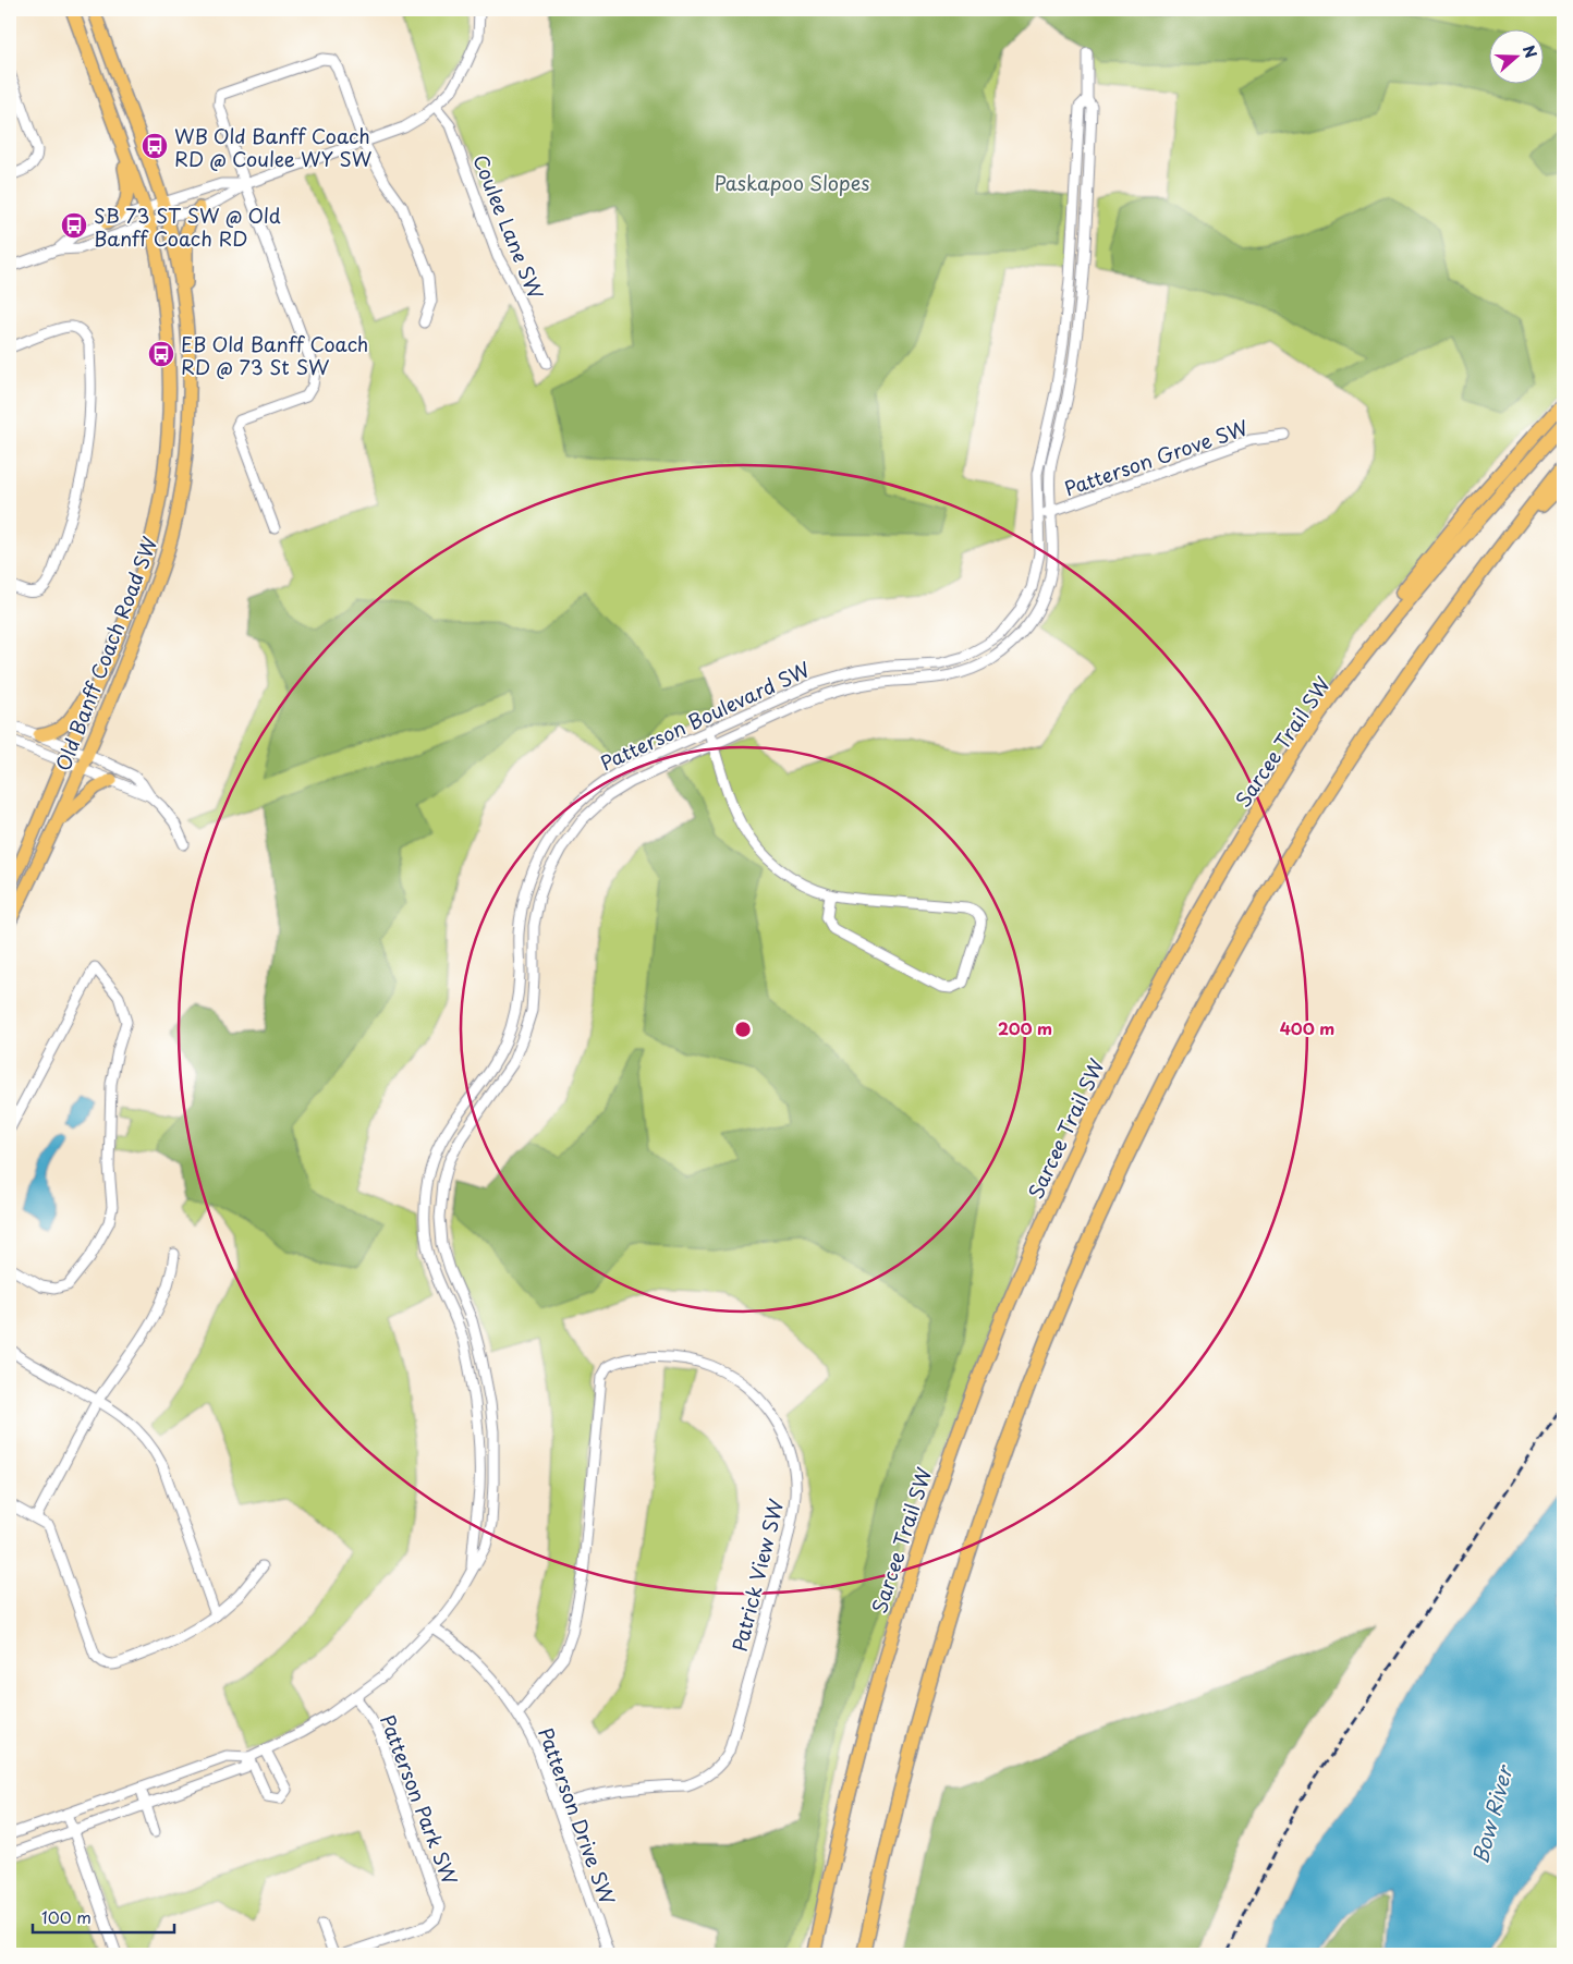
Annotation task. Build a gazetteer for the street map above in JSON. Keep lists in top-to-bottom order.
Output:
{
  "streets": {
    "highway": ["Sarcee Trail SW"],
    "main road": ["Old Banff Coach Road SW"],
    "street": [
      "Coulee Lane SW",
      "Patterson Grove SW",
      "Patterson Boulevard SW",
      "Patrick View SW",
      "Patterson Park SW",
      "Patterson Drive SW"
    ]
  },
  "crossings": [
    ["Patterson Grove SW", "Patterson Boulevard SW"],
    ["Patterson Boulevard SW", "Patterson Park SW"],
    ["Patterson Boulevard SW", "Patterson Drive SW"],
    ["Patrick View SW", "Patterson Drive SW"]
  ],
  "water": ["Bow River"],
  "parks": ["Paskapoo Slopes"],
  "places": {
    "bus stop": ["WB Old Banff Coach RD @ Coulee WY SW", "SB 73 ST SW @ Old Banff Coach RD", "EB Old Banff Coach RD @ 73 St SW"]
  },
  "scale_bar": "100 m",
  "north": "right",
  "rings": ["200 m", "400 m"]
}
